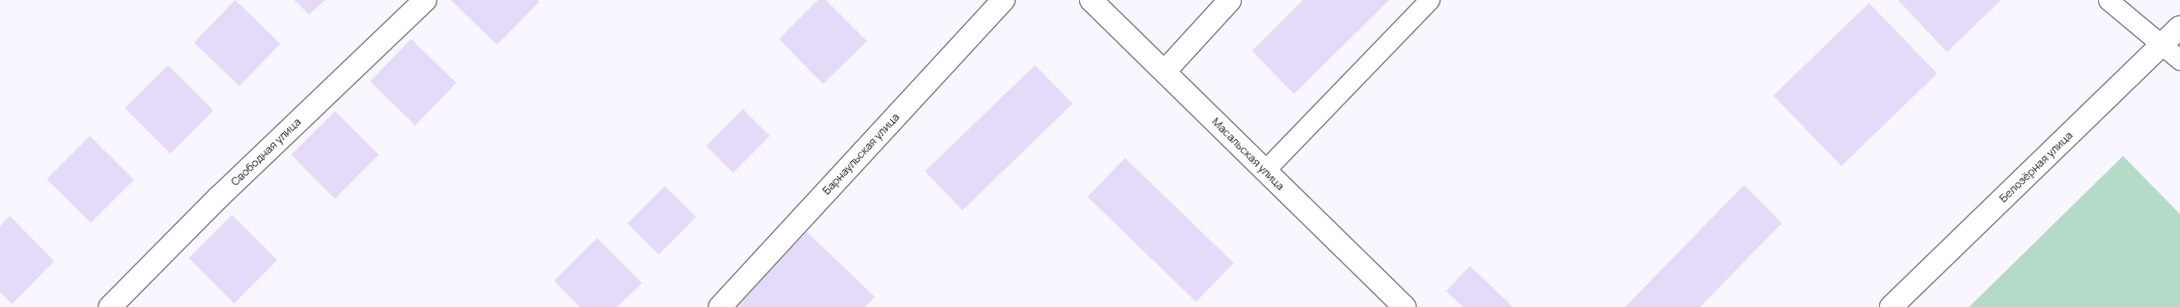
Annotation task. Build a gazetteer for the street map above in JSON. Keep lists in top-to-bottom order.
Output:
{
  "streets": {
    "street": [
      "Свободная улица",
      "Барнаульская улица",
      "Масальская улица",
      "Белозёрная улица"
    ]
  }
}
